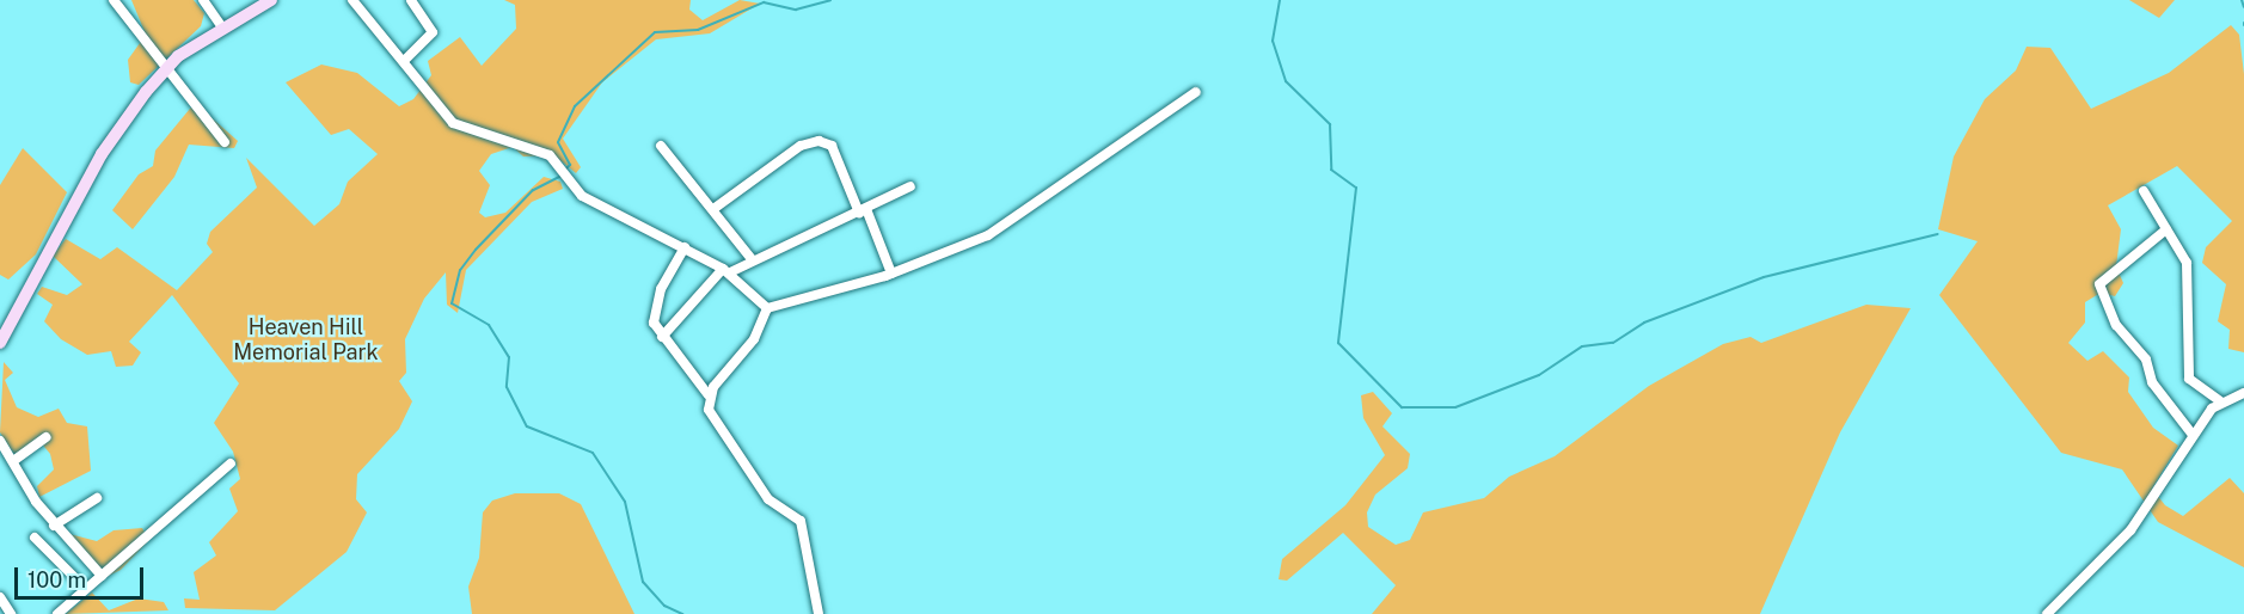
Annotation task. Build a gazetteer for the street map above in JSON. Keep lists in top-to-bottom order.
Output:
{
  "parks": ["Heaven Hill Memorial Park"],
  "scale_bar": "100 m"
}
